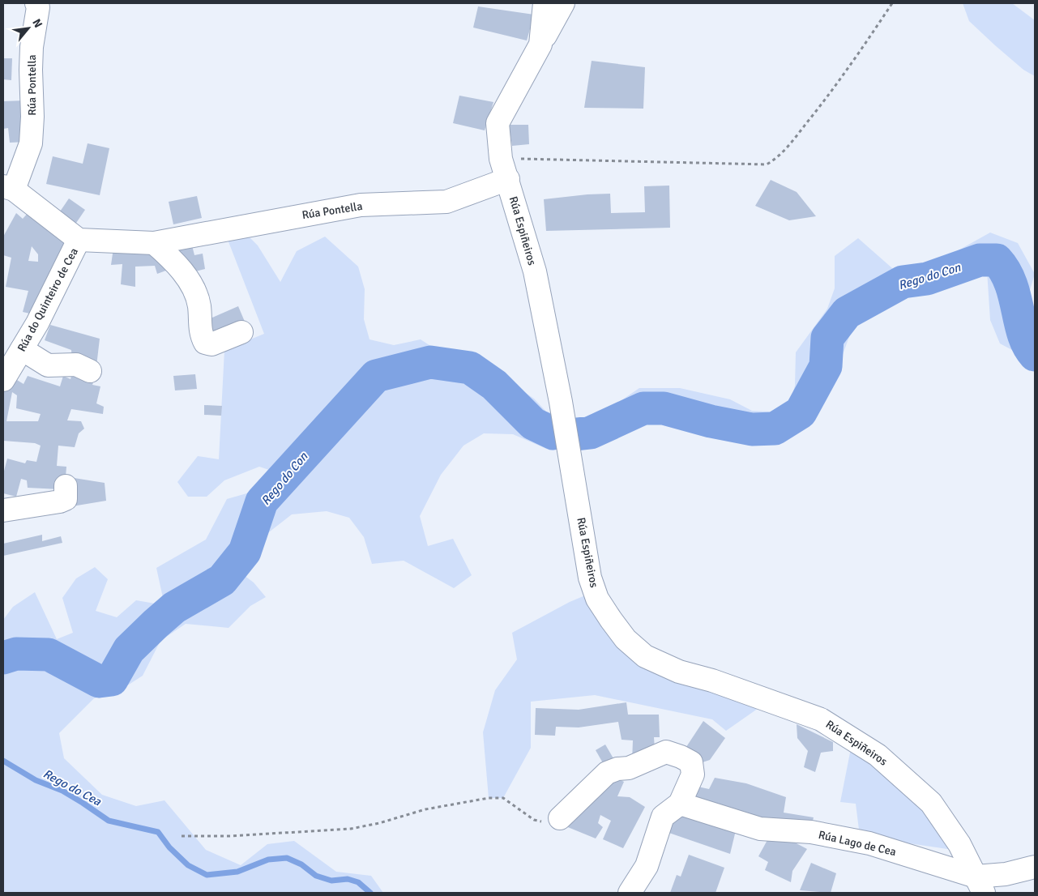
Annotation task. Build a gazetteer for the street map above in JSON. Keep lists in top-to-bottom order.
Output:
{
  "streets": {
    "street": [
      "Rúa Pontella",
      "Rúa Espiñeiros",
      "Rúa do Quinteiro de Cea",
      "Rúa Lago de Cea"
    ]
  },
  "crossings": [
    ["Rúa Pontella", "Rúa Espiñeiros"],
    ["Rúa Pontella", "Rúa do Quinteiro de Cea"],
    ["Rúa Espiñeiros", "Rúa Lago de Cea"]
  ],
  "water": ["Rego do Con", "Rego do Cea"],
  "north": "top right"
}
